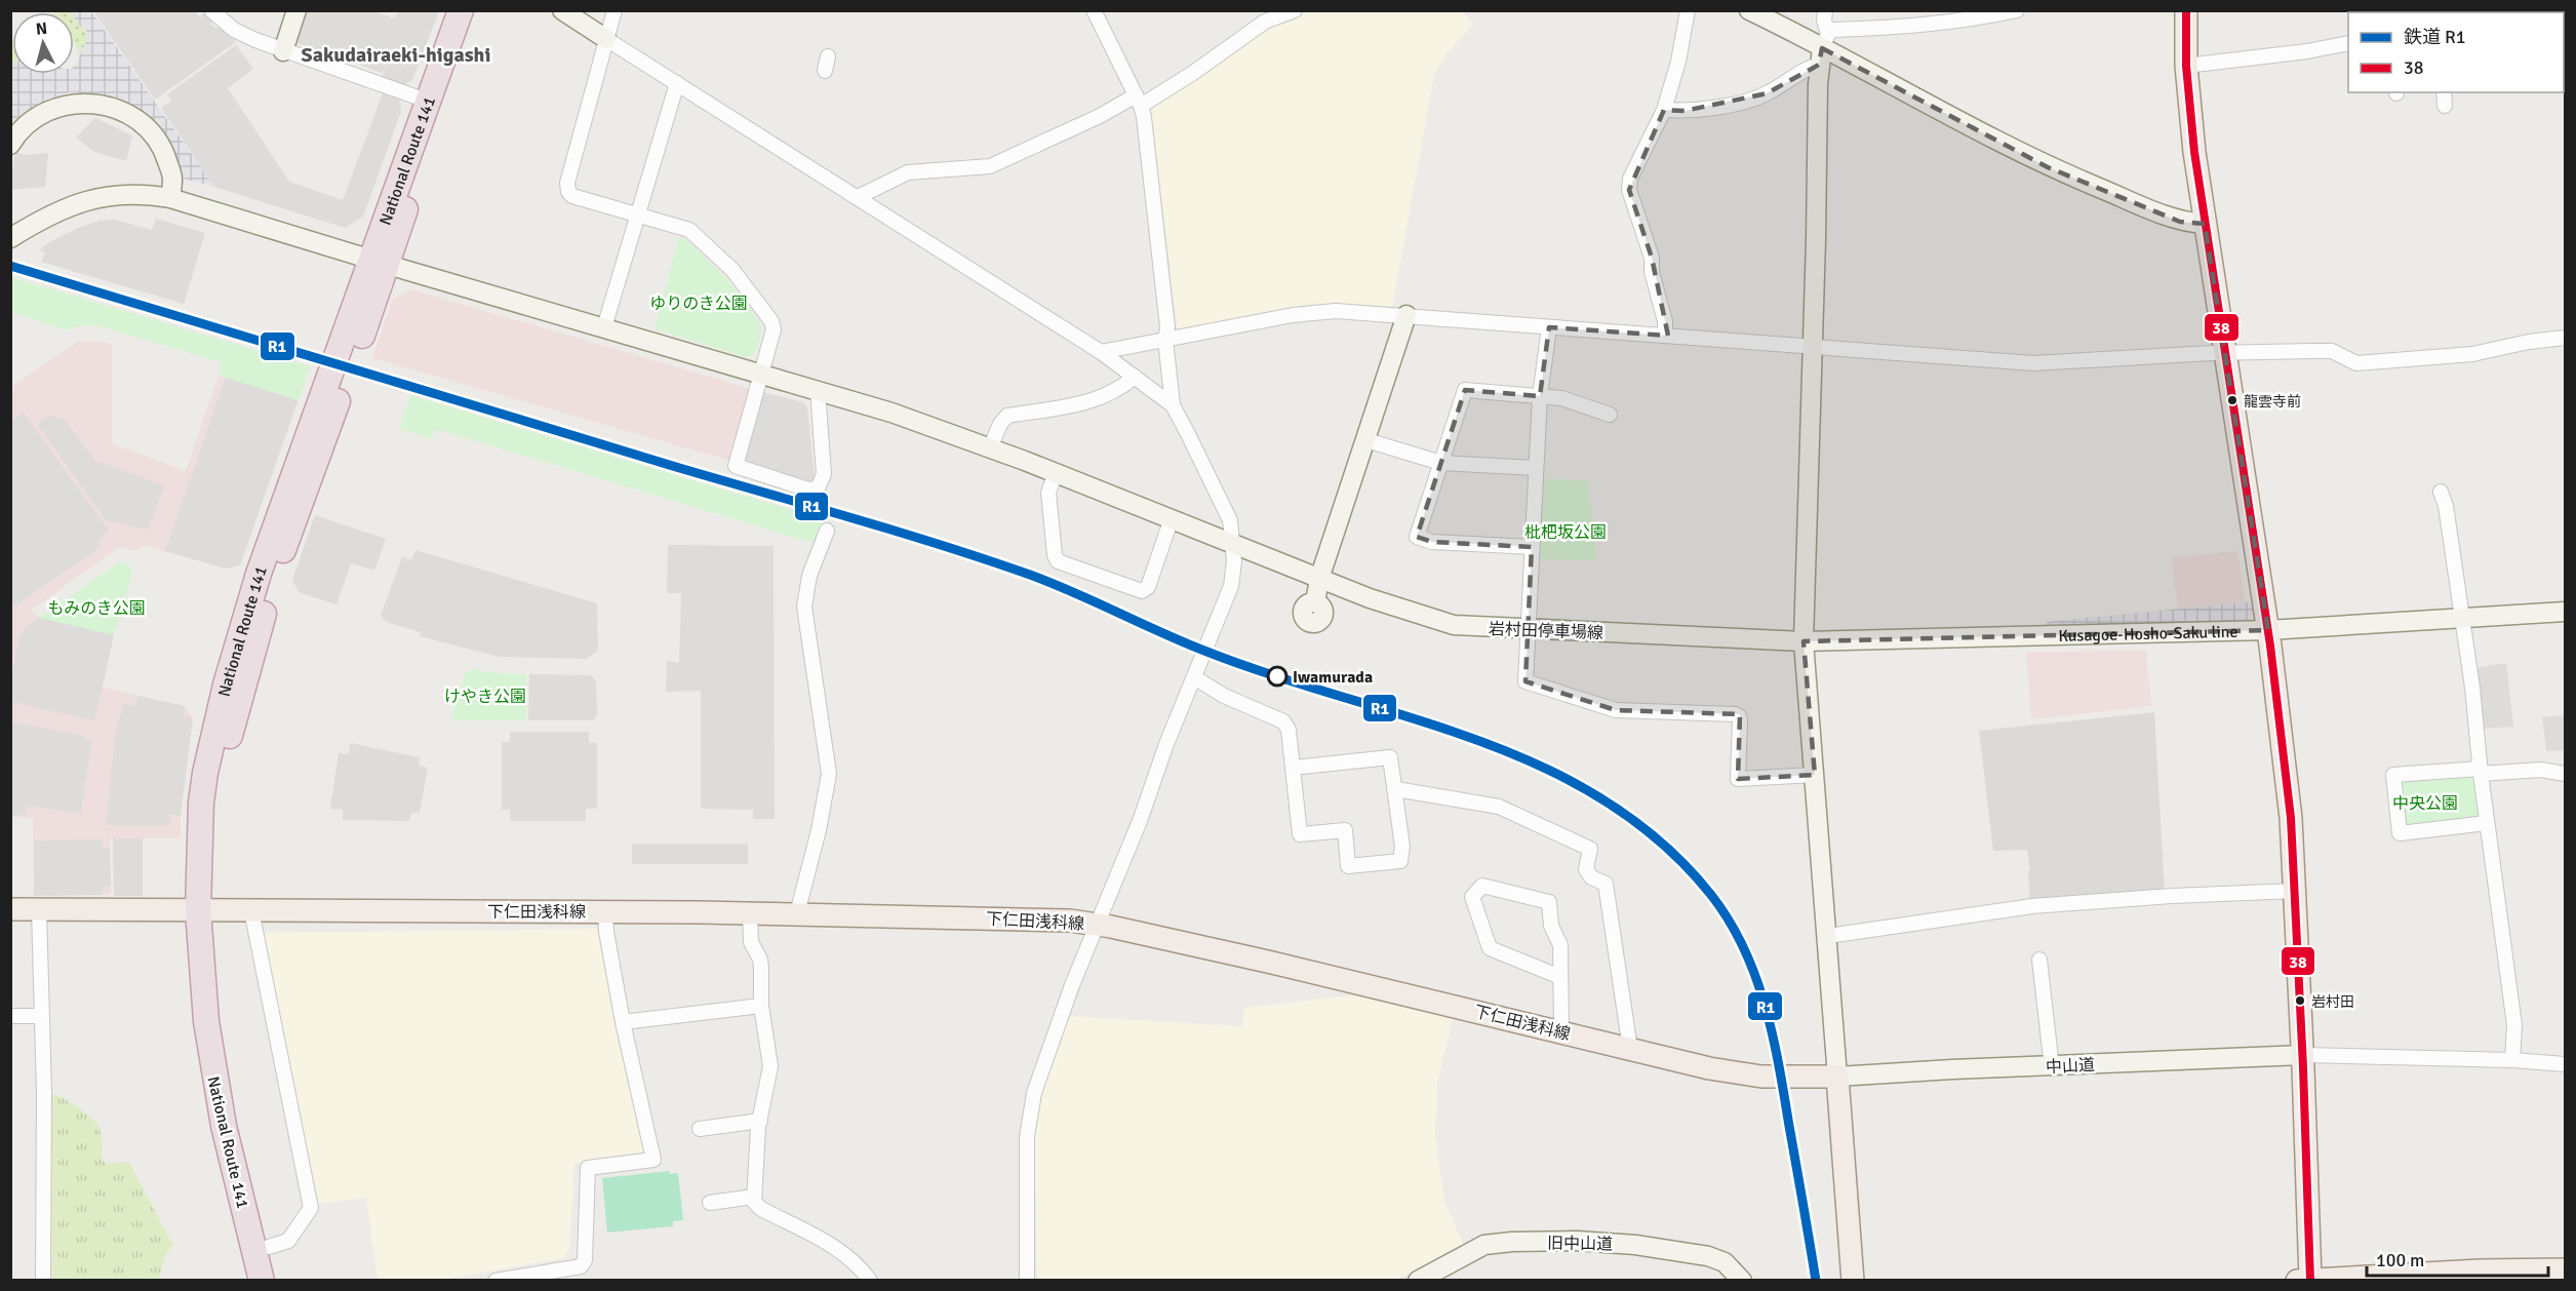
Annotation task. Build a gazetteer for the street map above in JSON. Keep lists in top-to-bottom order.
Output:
{
  "streets": {
    "highway": ["National Route 141"],
    "main road": ["下仁田浅科線"],
    "street": [
      "岩村田停車場線",
      "Kusagoe-Hosho-Saku line",
      "中山道",
      "旧中山道"
    ]
  },
  "crossings": [
    ["National Route 141", "岩村田停車場線"],
    ["National Route 141", "下仁田浅科線"],
    ["岩村田停車場線", "Kusagoe-Hosho-Saku line"],
    ["下仁田浅科線", "中山道"]
  ],
  "districts": ["Sakudairaeki-higashi"],
  "parks": [
    "ゆりのき公園",
    "枇杷坂公園",
    "もみのき公園",
    "けやき公園",
    "中央公園"
  ],
  "places": ["龍雲寺前", "Iwamurada", "岩村田"],
  "lines": ["transit line 38", "rail line R1"],
  "legend": ["鉄道 R1", "38"],
  "scale_bar": "100 m",
  "north": "top"
}
